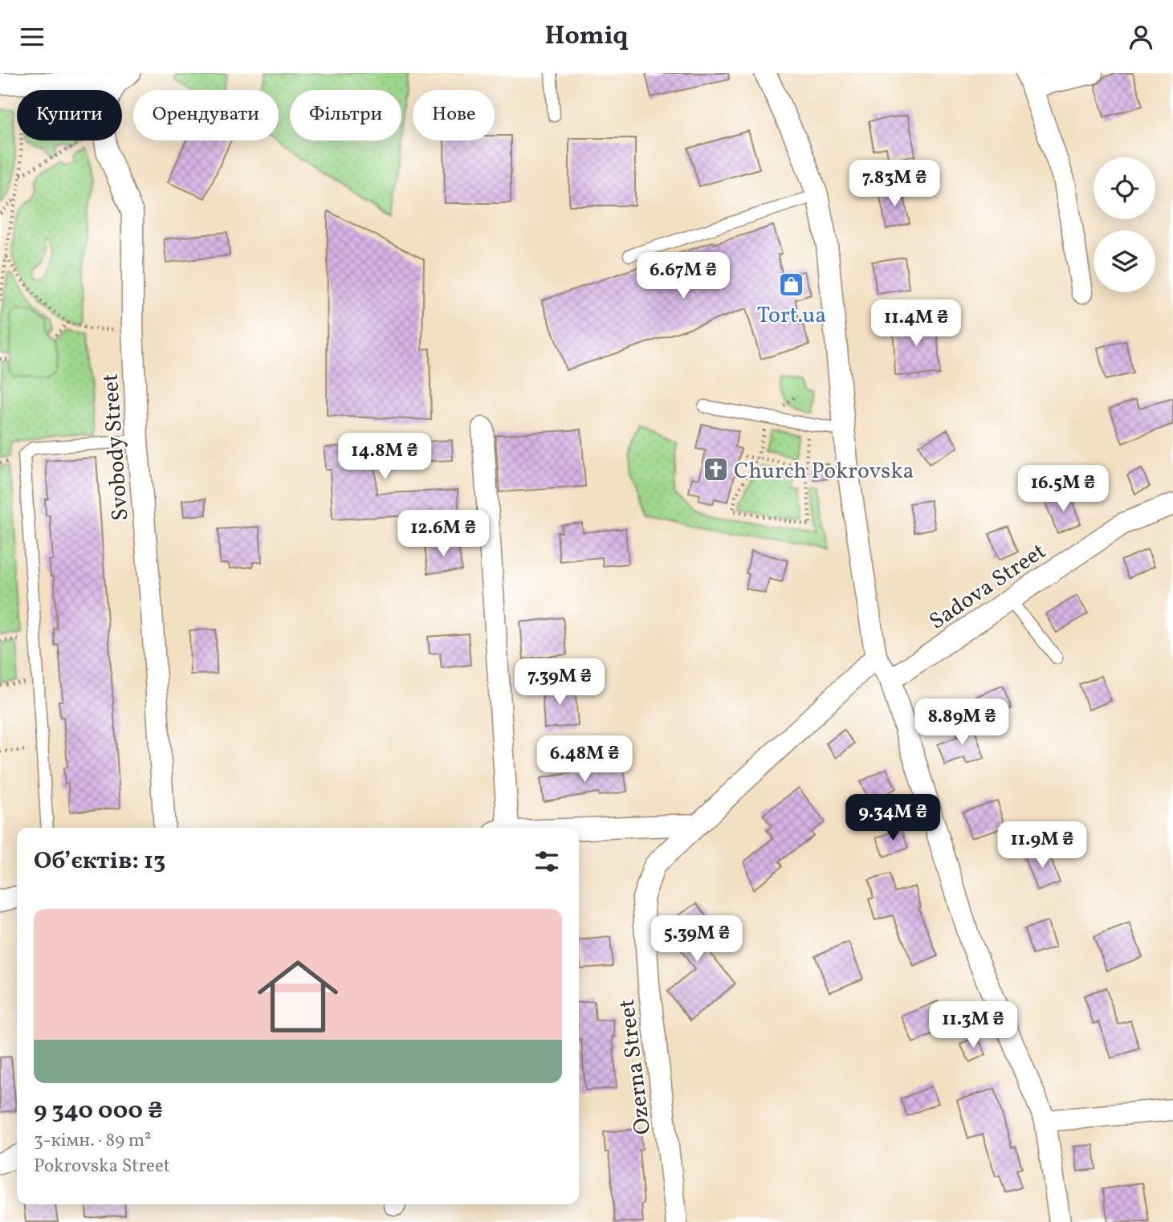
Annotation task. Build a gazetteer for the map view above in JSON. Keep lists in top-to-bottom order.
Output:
{
  "streets": {
    "street": ["Svobody Street", "Sadova Street", "Ozerna Street"]
  },
  "places": {
    "shop": ["Tort.ua"],
    "church": ["Church Pokrovska"]
  },
  "page": {
    "header": "Homiq",
    "chip": [
      "Купити",
      "Орендувати",
      "Фільтри",
      "Нове"
    ],
    "price": [
      "7.83M ₴",
      "6.67M ₴",
      "11.4M ₴",
      "14.8M ₴",
      "16.5M ₴",
      "12.6M ₴",
      "7.39M ₴",
      "8.89M ₴",
      "6.48M ₴",
      "9.34M ₴",
      "11.9M ₴",
      "5.39M ₴",
      "11.3M ₴"
    ],
    "heading": "Об’єктів: 13",
    "list": [
      {
        "name": "9 340 000 ₴",
        "note": "3-кімн. · 89 m² · Pokrovska Street"
      }
    ]
  }
}
